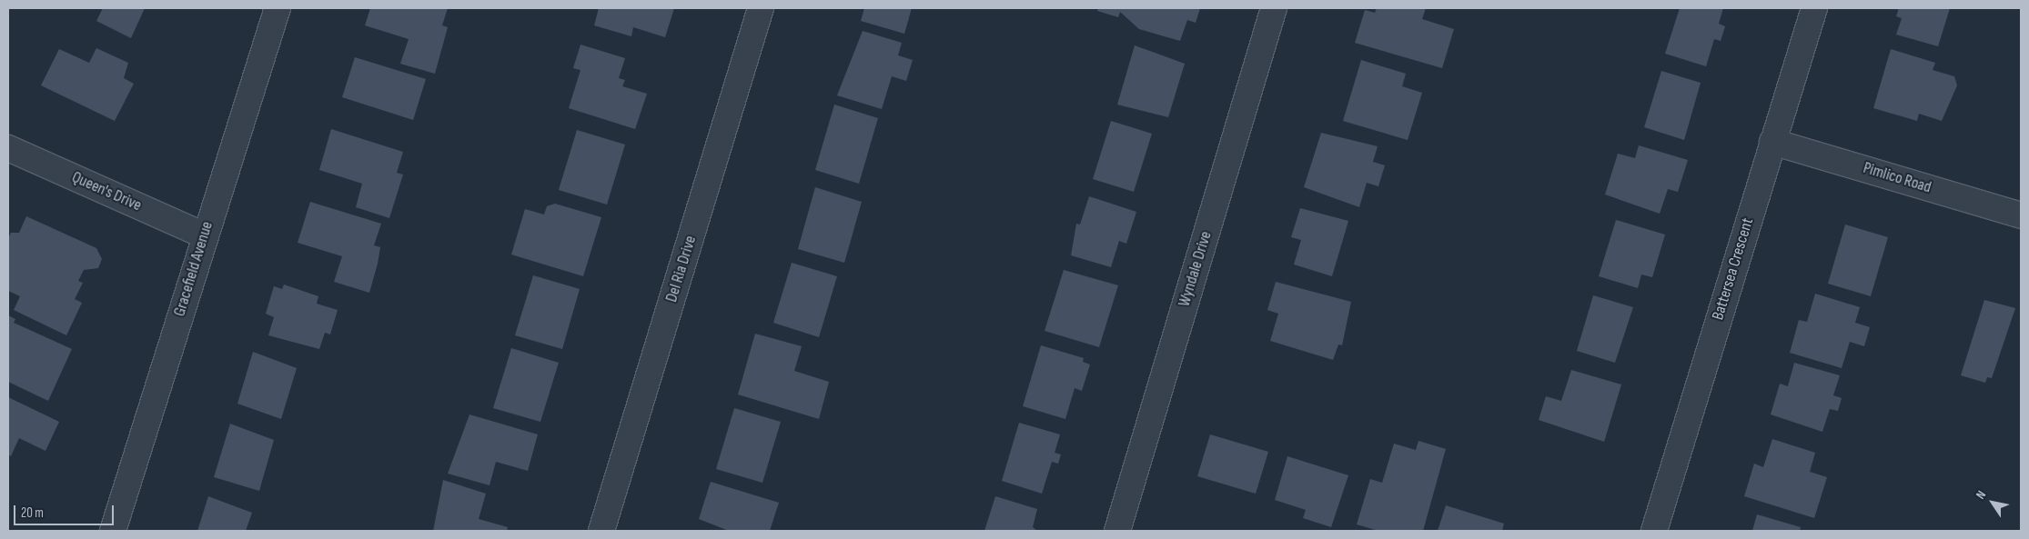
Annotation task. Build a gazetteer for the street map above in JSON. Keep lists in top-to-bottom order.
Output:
{
  "streets": {
    "street": [
      "Pimlico Road",
      "Queen's Drive",
      "Gracefield Avenue",
      "Del Ria Drive",
      "Wyndale Drive",
      "Battersea Crescent"
    ]
  },
  "crossings": [
    ["Pimlico Road", "Battersea Crescent"],
    ["Queen's Drive", "Gracefield Avenue"]
  ],
  "scale_bar": "20 m",
  "north": "top left"
}
